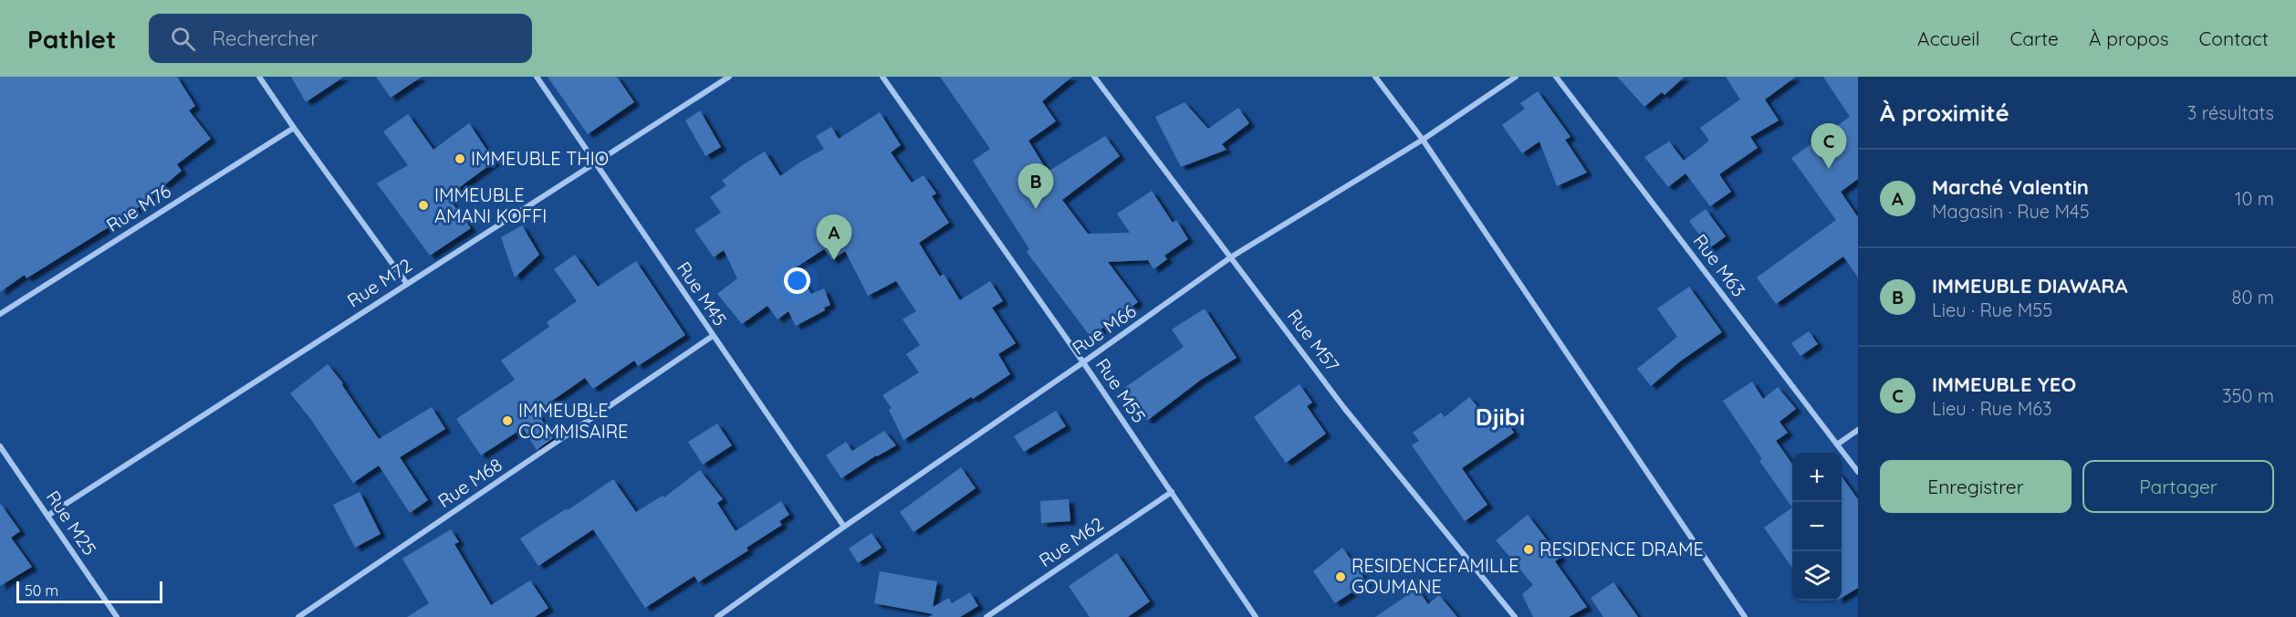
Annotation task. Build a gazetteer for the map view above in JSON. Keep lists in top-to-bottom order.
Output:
{
  "streets": {
    "street": [
      "Rue M76",
      "Rue M63",
      "Rue M72",
      "Rue M45",
      "Rue M66",
      "Rue M57",
      "Rue M55",
      "Rue M68",
      "Rue M25",
      "Rue M62"
    ]
  },
  "crossings": [
    ["Rue M72", "Rue M45"],
    ["Rue M72", "Rue M25"],
    ["Rue M45", "Rue M66"],
    ["Rue M45", "Rue M68"],
    ["Rue M66", "Rue M57"],
    ["Rue M66", "Rue M55"],
    ["Rue M55", "Rue M62"]
  ],
  "districts": ["Djibi"],
  "places": [
    "IMMEUBLE THIO",
    "IMMEUBLE AMANI KOFFI",
    "IMMEUBLE COMMISAIRE",
    "RESIDENCE DRAME",
    "RESIDENCEFAMILLE GOUMANE"
  ],
  "scale_bar": "50 m",
  "page": {
    "header": "Pathlet",
    "search": "Rechercher",
    "nav": [
      "Accueil",
      "Carte",
      "À propos",
      "Contact"
    ],
    "heading": ["À proximité", "3 résultats"],
    "pins": ["C", "B", "A"],
    "list": [
      {
        "mark": "A",
        "name": "Marché Valentin",
        "note": "Magasin · Rue M45",
        "value": "10 m"
      },
      {
        "mark": "B",
        "name": "IMMEUBLE DIAWARA",
        "note": "Lieu · Rue M55",
        "value": "80 m"
      },
      {
        "mark": "C",
        "name": "IMMEUBLE YEO",
        "note": "Lieu · Rue M63",
        "value": "350 m"
      }
    ],
    "buttons": ["Enregistrer", "Partager"],
    "map_buttons": ["+", "−"],
    "scale": "50 m"
  }
}
